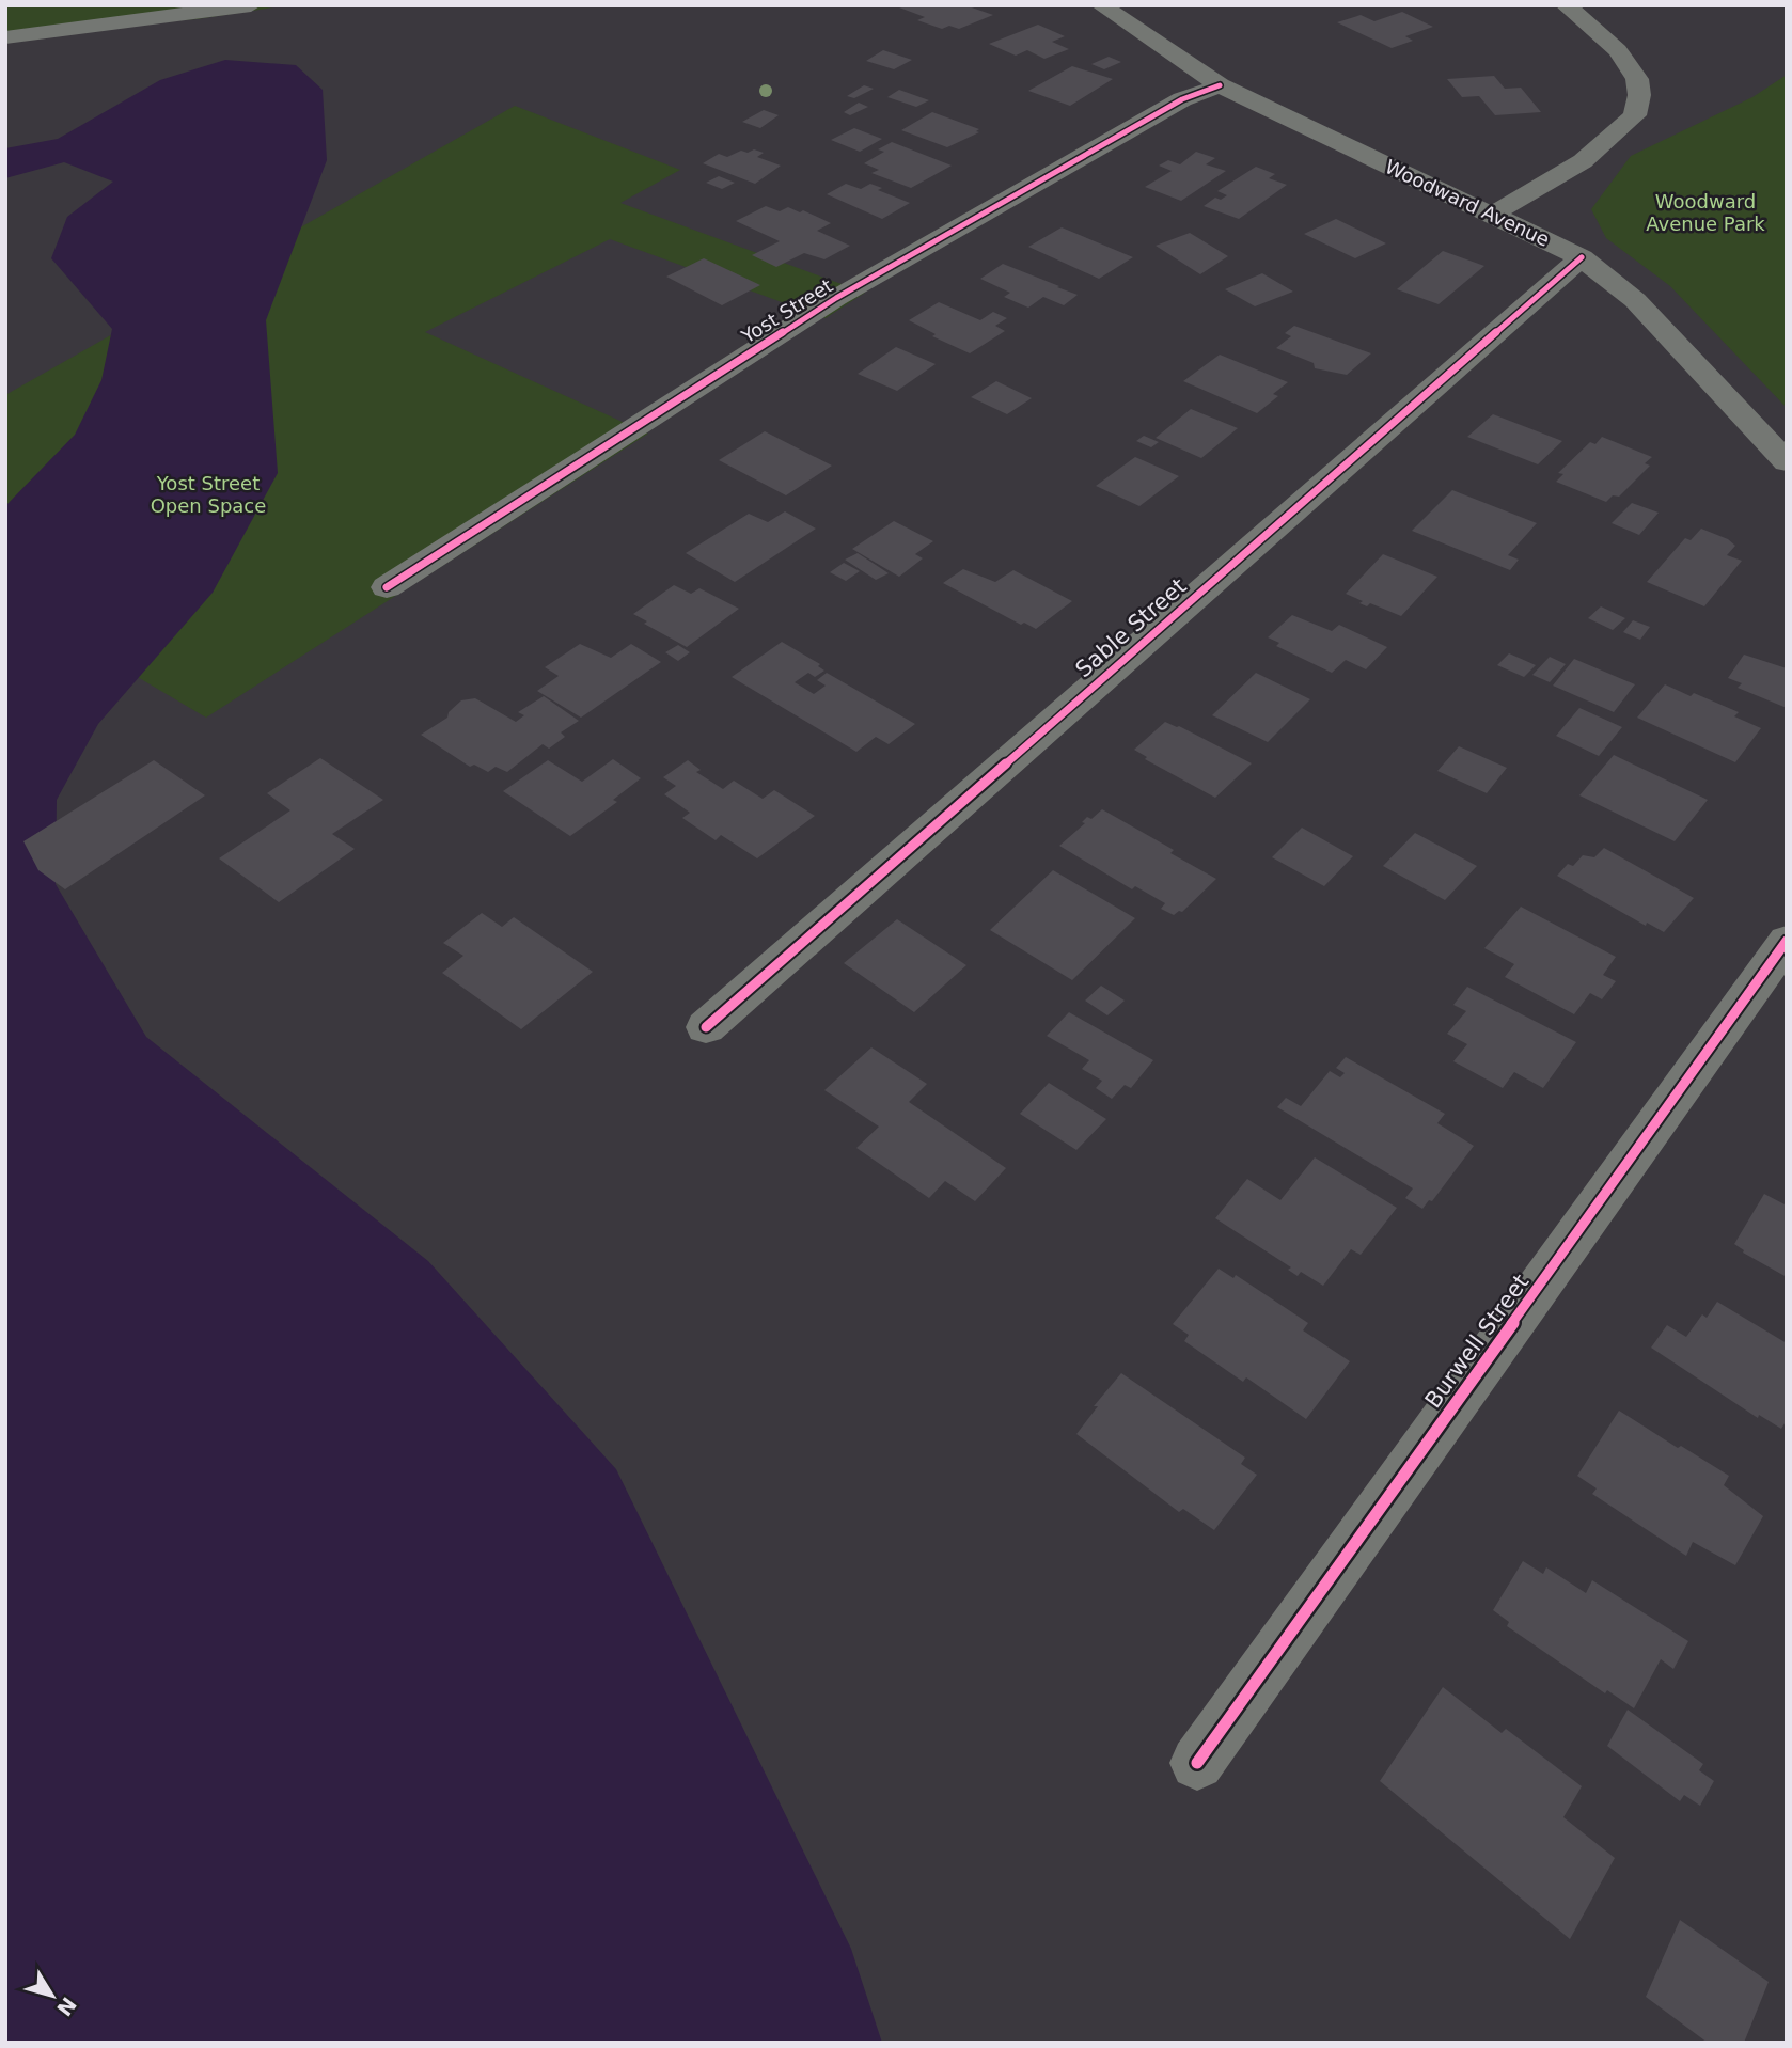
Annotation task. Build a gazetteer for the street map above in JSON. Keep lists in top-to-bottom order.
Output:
{
  "streets": {
    "street": [
      "Woodward Avenue",
      "Yost Street",
      "Sable Street",
      "Burwell Street"
    ]
  },
  "crossings": [
    ["Woodward Avenue", "Yost Street"],
    ["Woodward Avenue", "Sable Street"]
  ],
  "parks": ["Woodward Avenue Park", "Yost Street Open Space"],
  "north": "bottom right"
}
